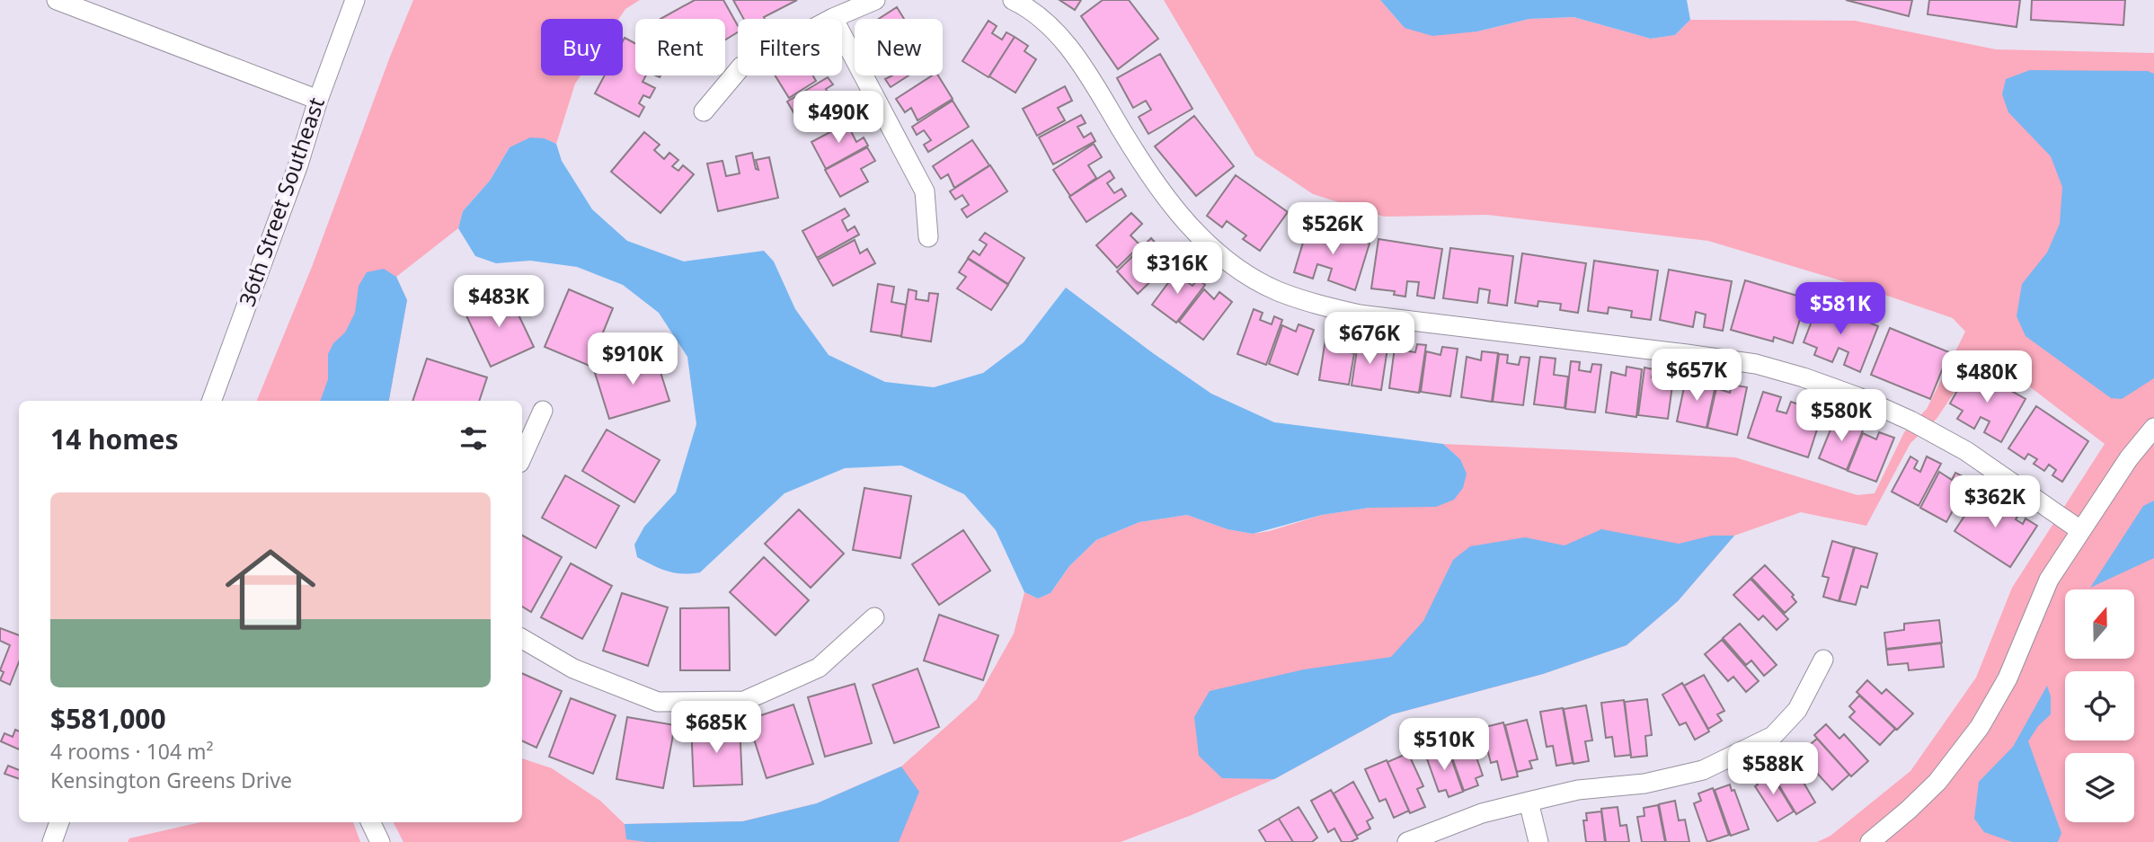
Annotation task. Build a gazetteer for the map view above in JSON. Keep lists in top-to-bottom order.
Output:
{
  "streets": {
    "street": ["36th Street Southeast"]
  },
  "north": "top",
  "page": {
    "chip": [
      "Buy",
      "Rent",
      "Filters",
      "New"
    ],
    "price": [
      "$490K",
      "$526K",
      "$316K",
      "$483K",
      "$581K",
      "$676K",
      "$910K",
      "$657K",
      "$480K",
      "$580K",
      "$362K",
      "$685K",
      "$510K",
      "$588K"
    ],
    "heading": "14 homes",
    "list": [
      {
        "name": "$581,000",
        "note": "4 rooms · 104 m² · Kensington Greens Drive"
      }
    ]
  }
}
